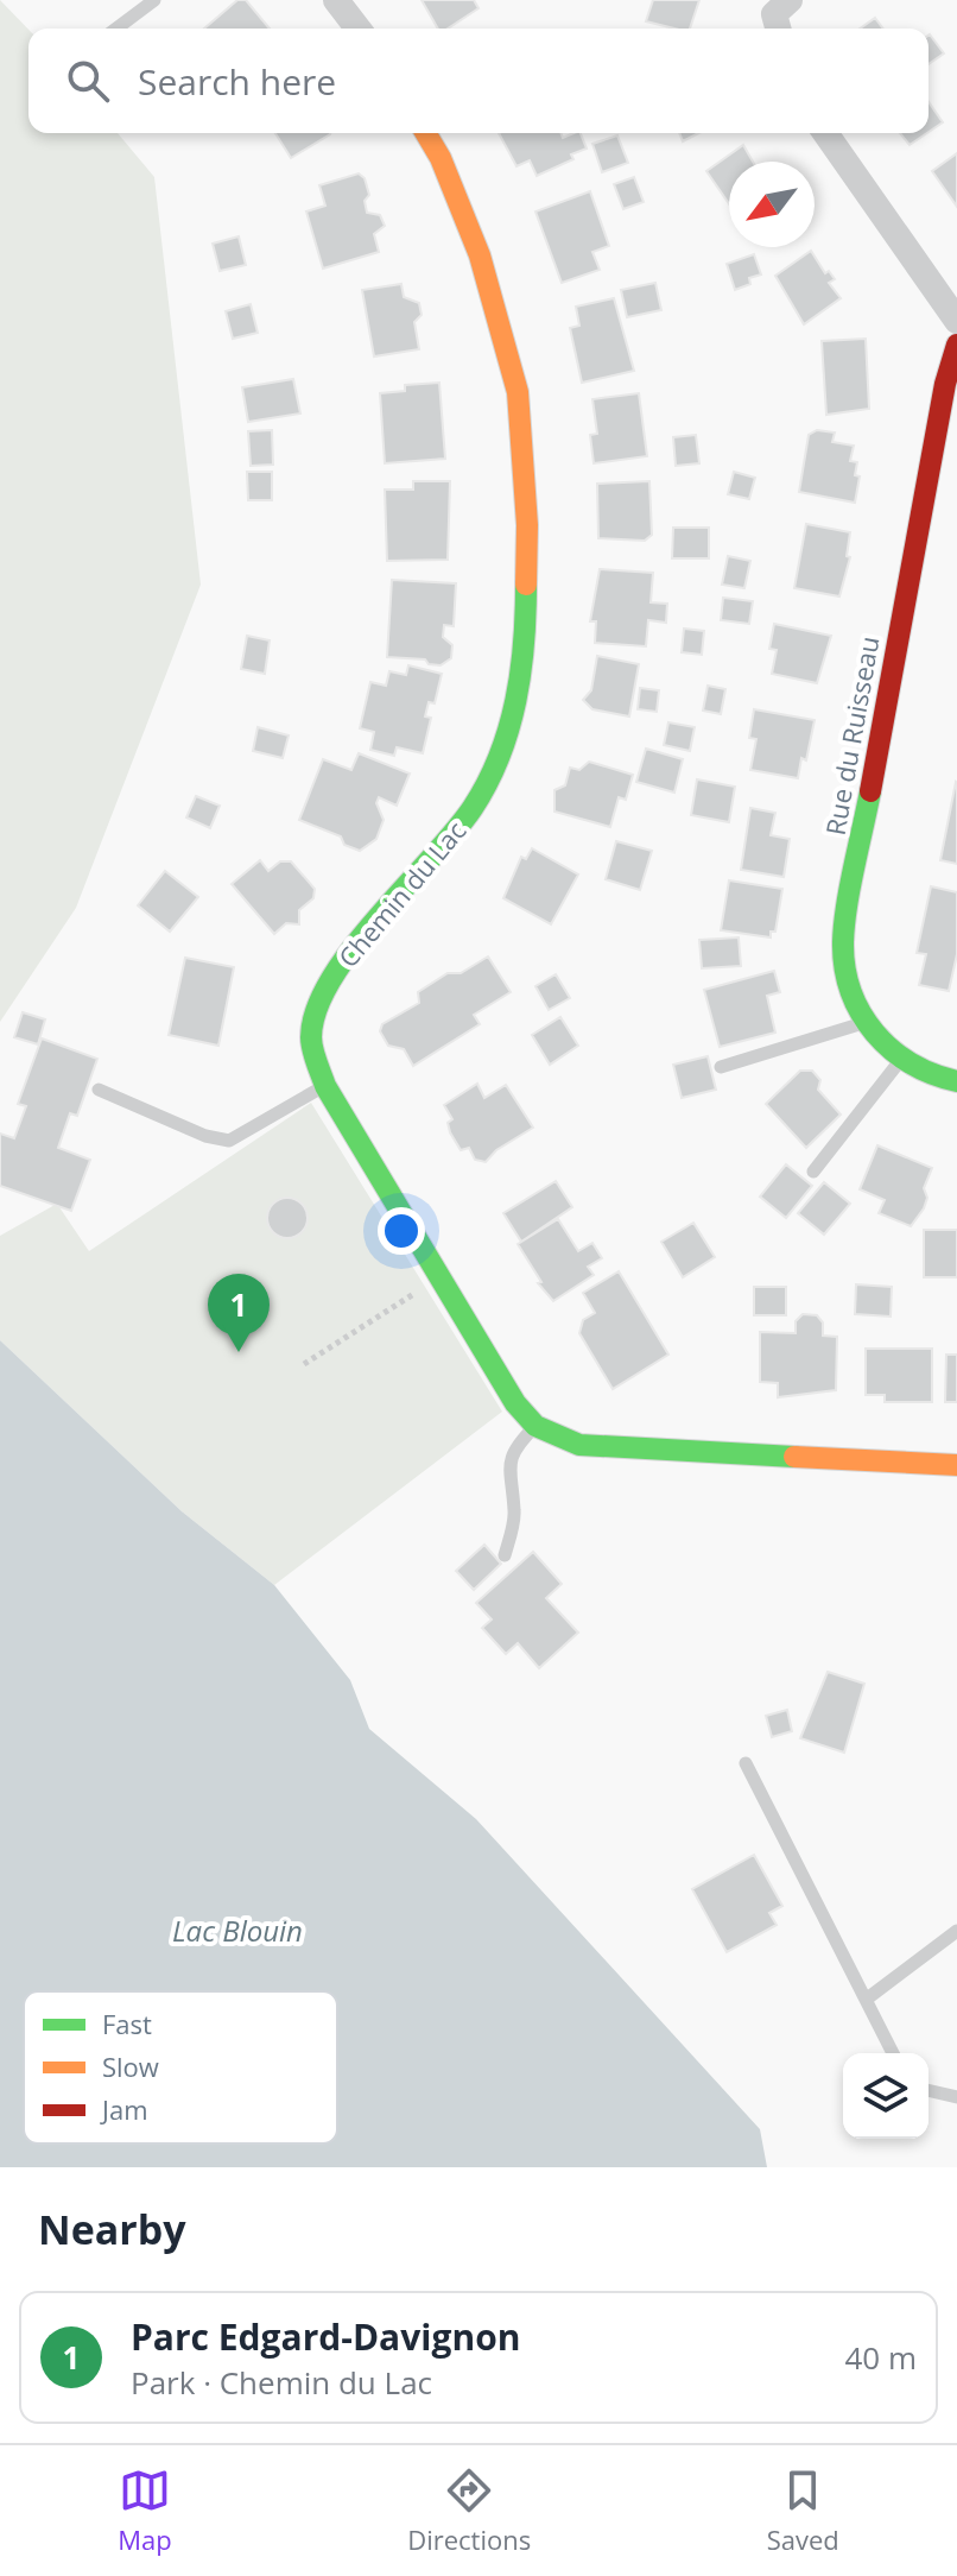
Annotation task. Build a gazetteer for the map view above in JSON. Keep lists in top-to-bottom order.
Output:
{
  "streets": {
    "street": ["Rue du Ruisseau", "Chemin du Lac"]
  },
  "water": ["Lac Blouin"],
  "legend": ["Fast", "Slow", "Jam"],
  "north": "bottom left",
  "page": {
    "search": "Search here",
    "pins": "1",
    "heading": "Nearby",
    "list": [
      {
        "mark": "1",
        "name": "Parc Edgard-Davignon",
        "note": "Park · Chemin du Lac",
        "value": "40 m"
      }
    ],
    "nav": ["Map", "Directions", "Saved"]
  }
}
